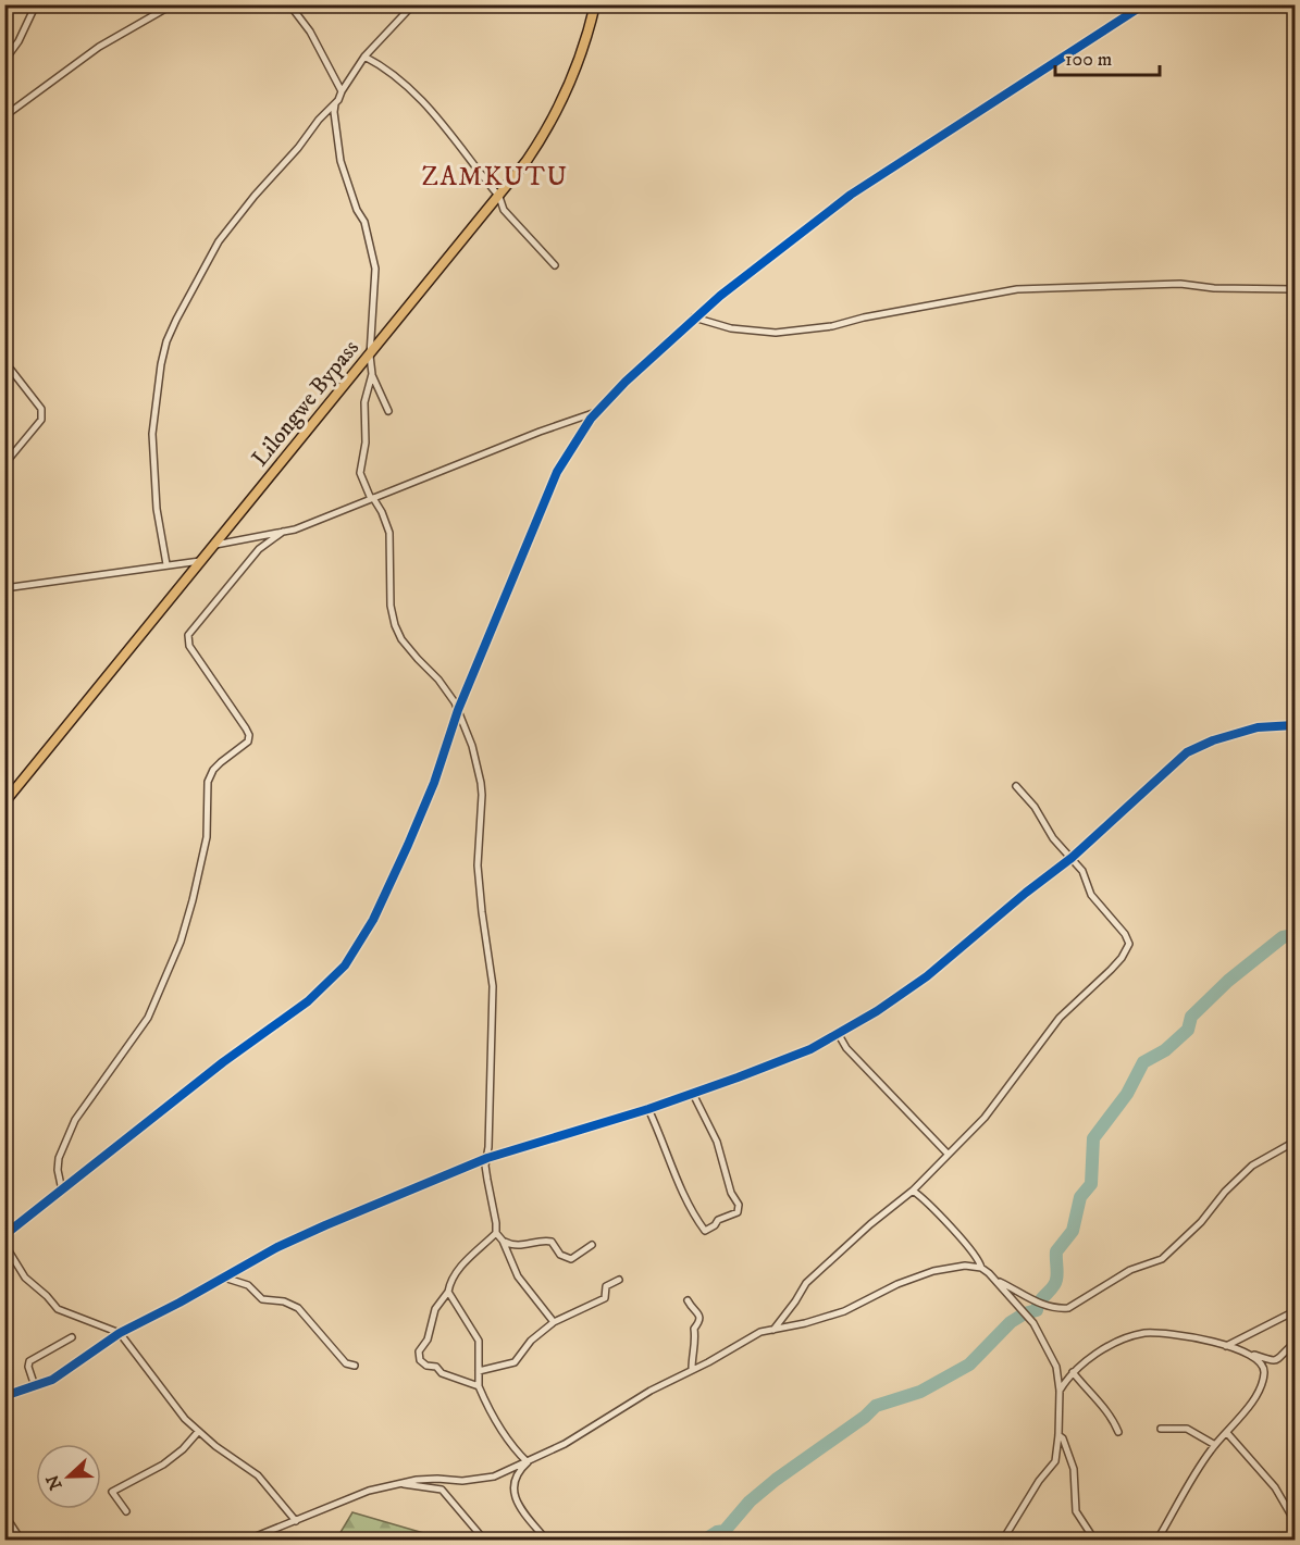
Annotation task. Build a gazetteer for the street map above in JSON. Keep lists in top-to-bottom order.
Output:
{
  "streets": {
    "main road": ["Lilongwe Bypass"]
  },
  "districts": ["ZAMKUTU"],
  "scale_bar": "100 m",
  "north": "left"
}
